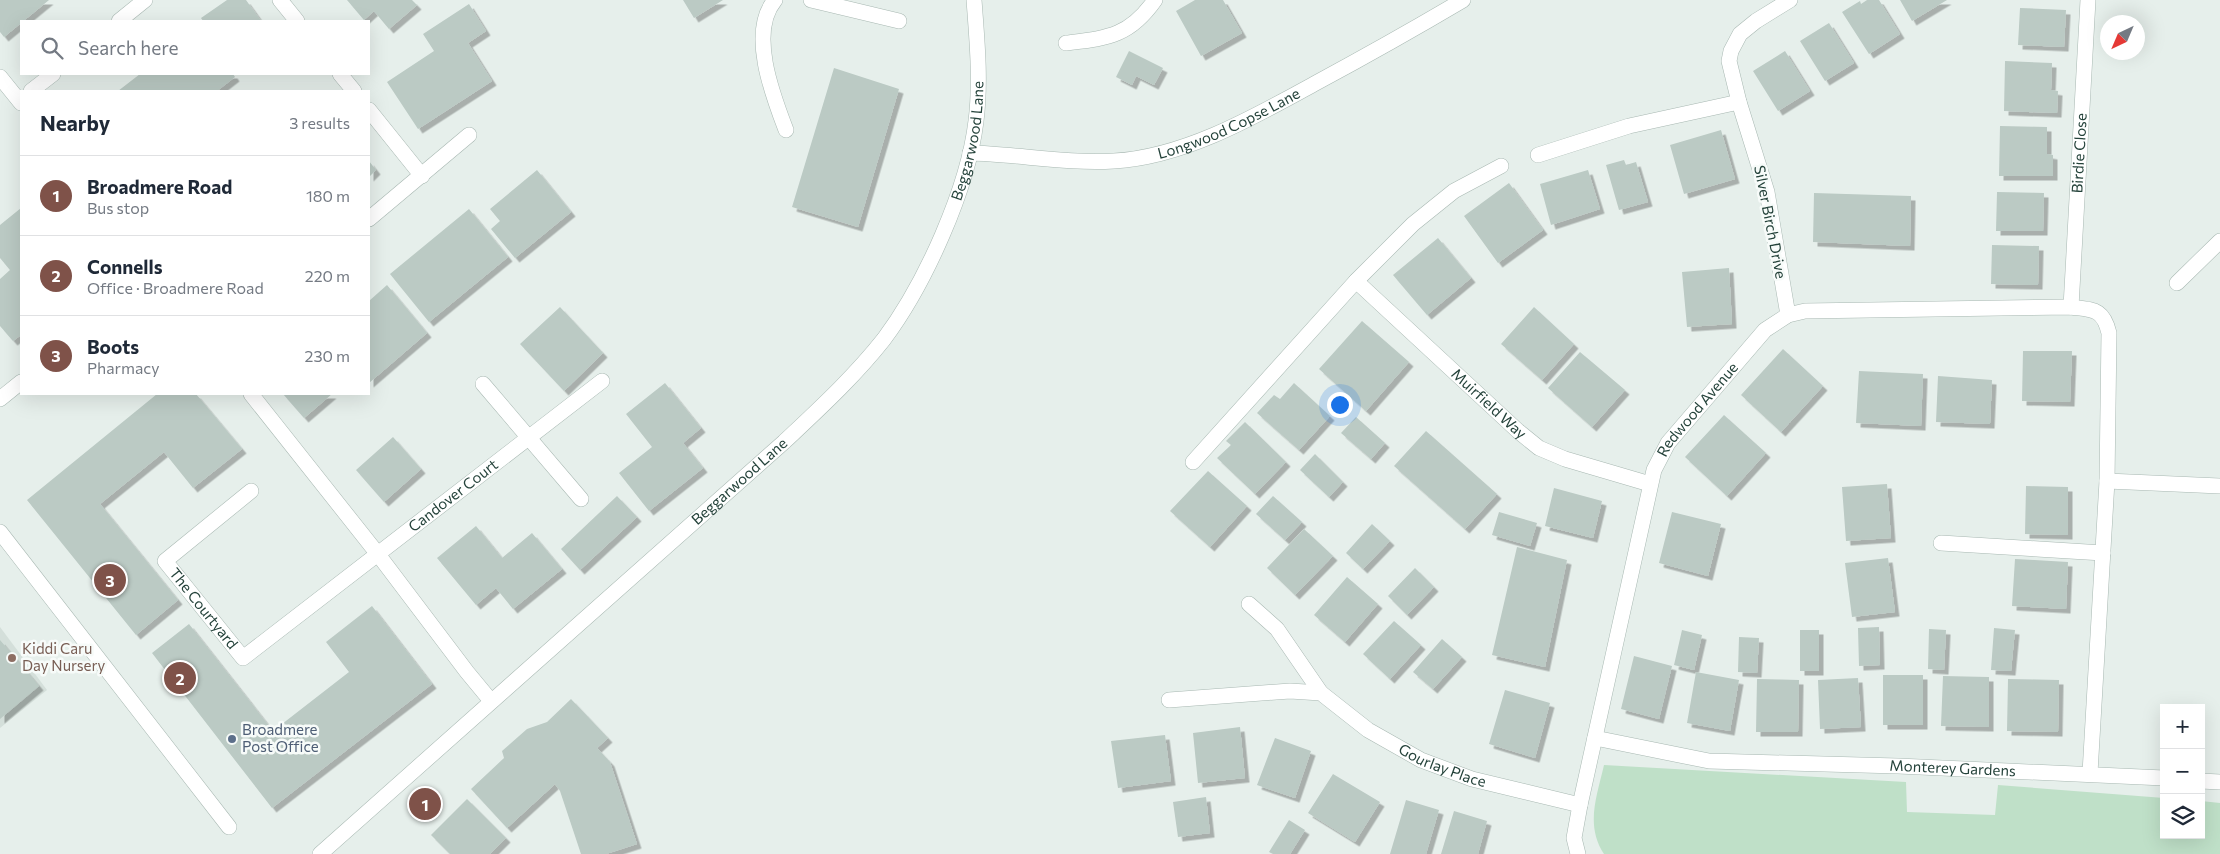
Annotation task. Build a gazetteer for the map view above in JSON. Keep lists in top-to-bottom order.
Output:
{
  "streets": {
    "street": [
      "Longwood Copse Lane",
      "Beggarwood Lane",
      "Birdie Close",
      "Silver Birch Drive",
      "Muirfield Way",
      "Redwood Avenue",
      "Candover Court",
      "The Courtyard",
      "Gourlay Place",
      "Monterey Gardens"
    ]
  },
  "crossings": [
    ["Longwood Copse Lane", "Beggarwood Lane"],
    ["Birdie Close", "Redwood Avenue"],
    ["Silver Birch Drive", "Redwood Avenue"],
    ["Muirfield Way", "Redwood Avenue"],
    ["Redwood Avenue", "Gourlay Place"],
    ["Redwood Avenue", "Monterey Gardens"],
    ["Candover Court", "The Courtyard"]
  ],
  "places": ["Kiddi Caru Day Nursery", "Broadmere Post Office"],
  "north": "bottom left",
  "page": {
    "search": "Search here",
    "heading": ["Nearby", "3 results"],
    "list": [
      {
        "mark": "1",
        "name": "Broadmere Road",
        "note": "Bus stop",
        "value": "180 m"
      },
      {
        "mark": "2",
        "name": "Connells",
        "note": "Office · Broadmere Road",
        "value": "220 m"
      },
      {
        "mark": "3",
        "name": "Boots",
        "note": "Pharmacy",
        "value": "230 m"
      }
    ],
    "pins": ["3", "2", "1"],
    "map_buttons": ["+", "−"]
  }
}
